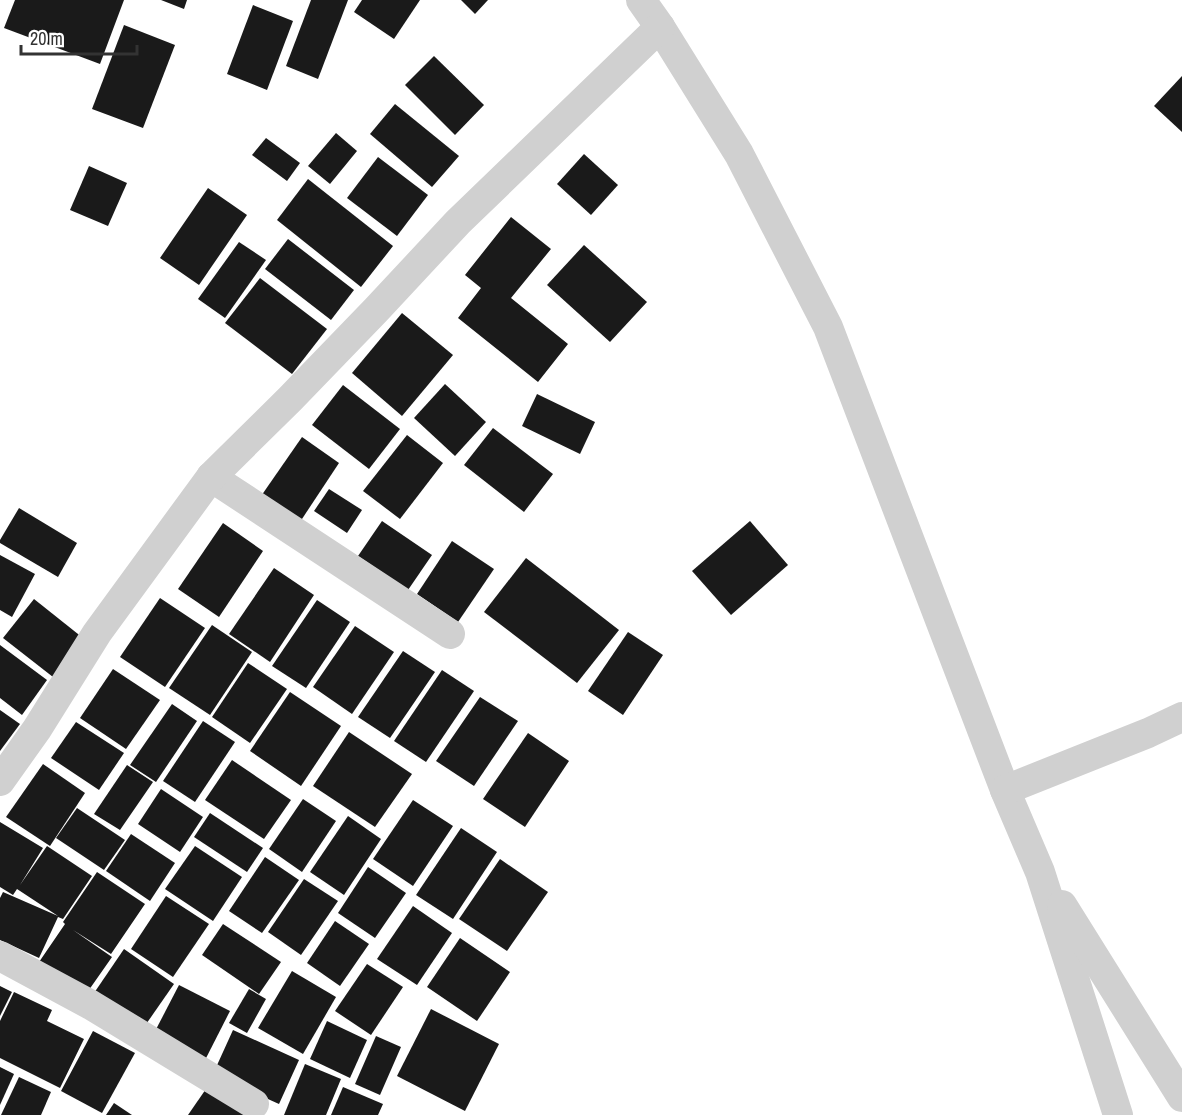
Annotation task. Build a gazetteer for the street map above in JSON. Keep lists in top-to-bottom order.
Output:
{
  "scale_bar": "20 m"
}
